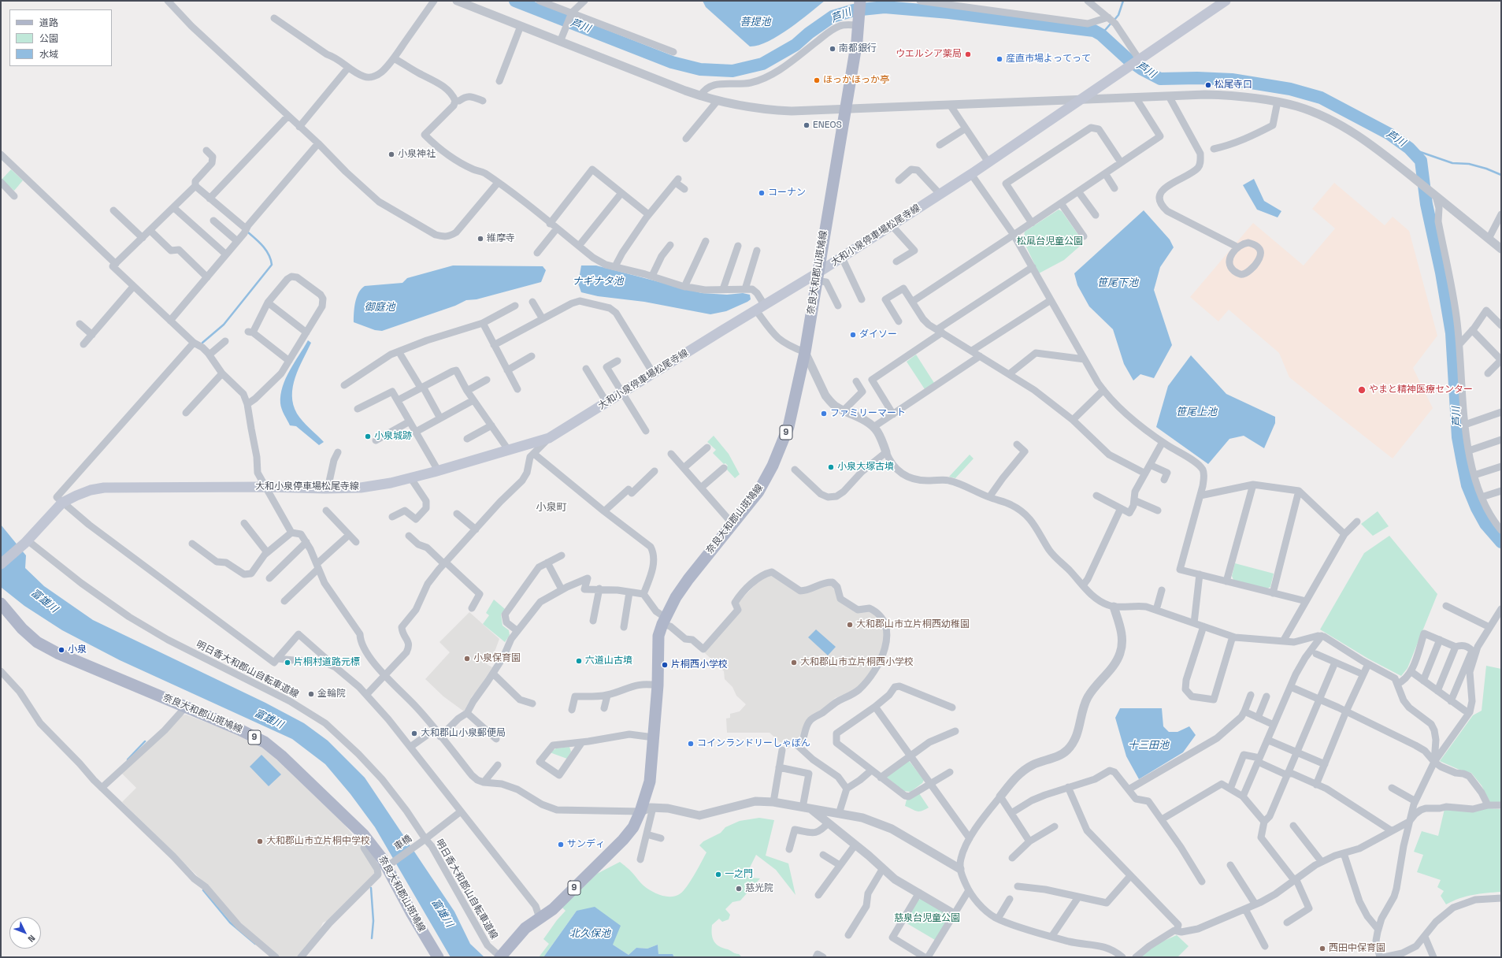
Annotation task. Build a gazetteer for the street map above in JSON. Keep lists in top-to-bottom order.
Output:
{
  "streets": {
    "main road": ["大和小泉停車場松尾寺線", "奈良大和郡山斑鳩線", "9"],
    "street": ["明日香大和郡山自転車道線", "車橋"]
  },
  "crossings": [
    ["大和小泉停車場松尾寺線", "奈良大和郡山斑鳩線"],
    ["大和小泉停車場松尾寺線", "明日香大和郡山自転車道線"],
    ["奈良大和郡山斑鳩線", "明日香大和郡山自転車道線"],
    ["明日香大和郡山自転車道線", "車橋"]
  ],
  "districts": ["小泉町"],
  "water": [
    "芦川",
    "菩提池",
    "ナギナタ池",
    "笹尾下池",
    "御庭池",
    "笹尾上池",
    "富雄川",
    "十三田池",
    "北久保池"
  ],
  "parks": ["松風台児童公園", "慈泉台児童公園"],
  "places": [
    "南都銀行",
    "ウエルシア薬局",
    "産直市場よってって",
    "ほっかほっか亭",
    "松尾寺口",
    "ENEOS",
    "小泉神社",
    "コーナン",
    "維摩寺",
    "ダイソー",
    "やまと精神医療センター",
    "ファミリーマート",
    "小泉城跡",
    "小泉大塚古墳",
    "大和郡山市立片桐西幼稚園",
    "小泉",
    "小泉保育園",
    "六道山古墳",
    "片桐村道路元標",
    "大和郡山市立片桐西小学校",
    "片桐西小学校",
    "金輪院",
    "大和郡山小泉郵便局",
    "コインランドリーしゃぼん",
    "大和郡山市立片桐中学校",
    "サンディ",
    "一之門",
    "慈光院",
    "西田中保育園"
  ],
  "legend": ["道路", "公園", "水域"],
  "north": "bottom right"
}
